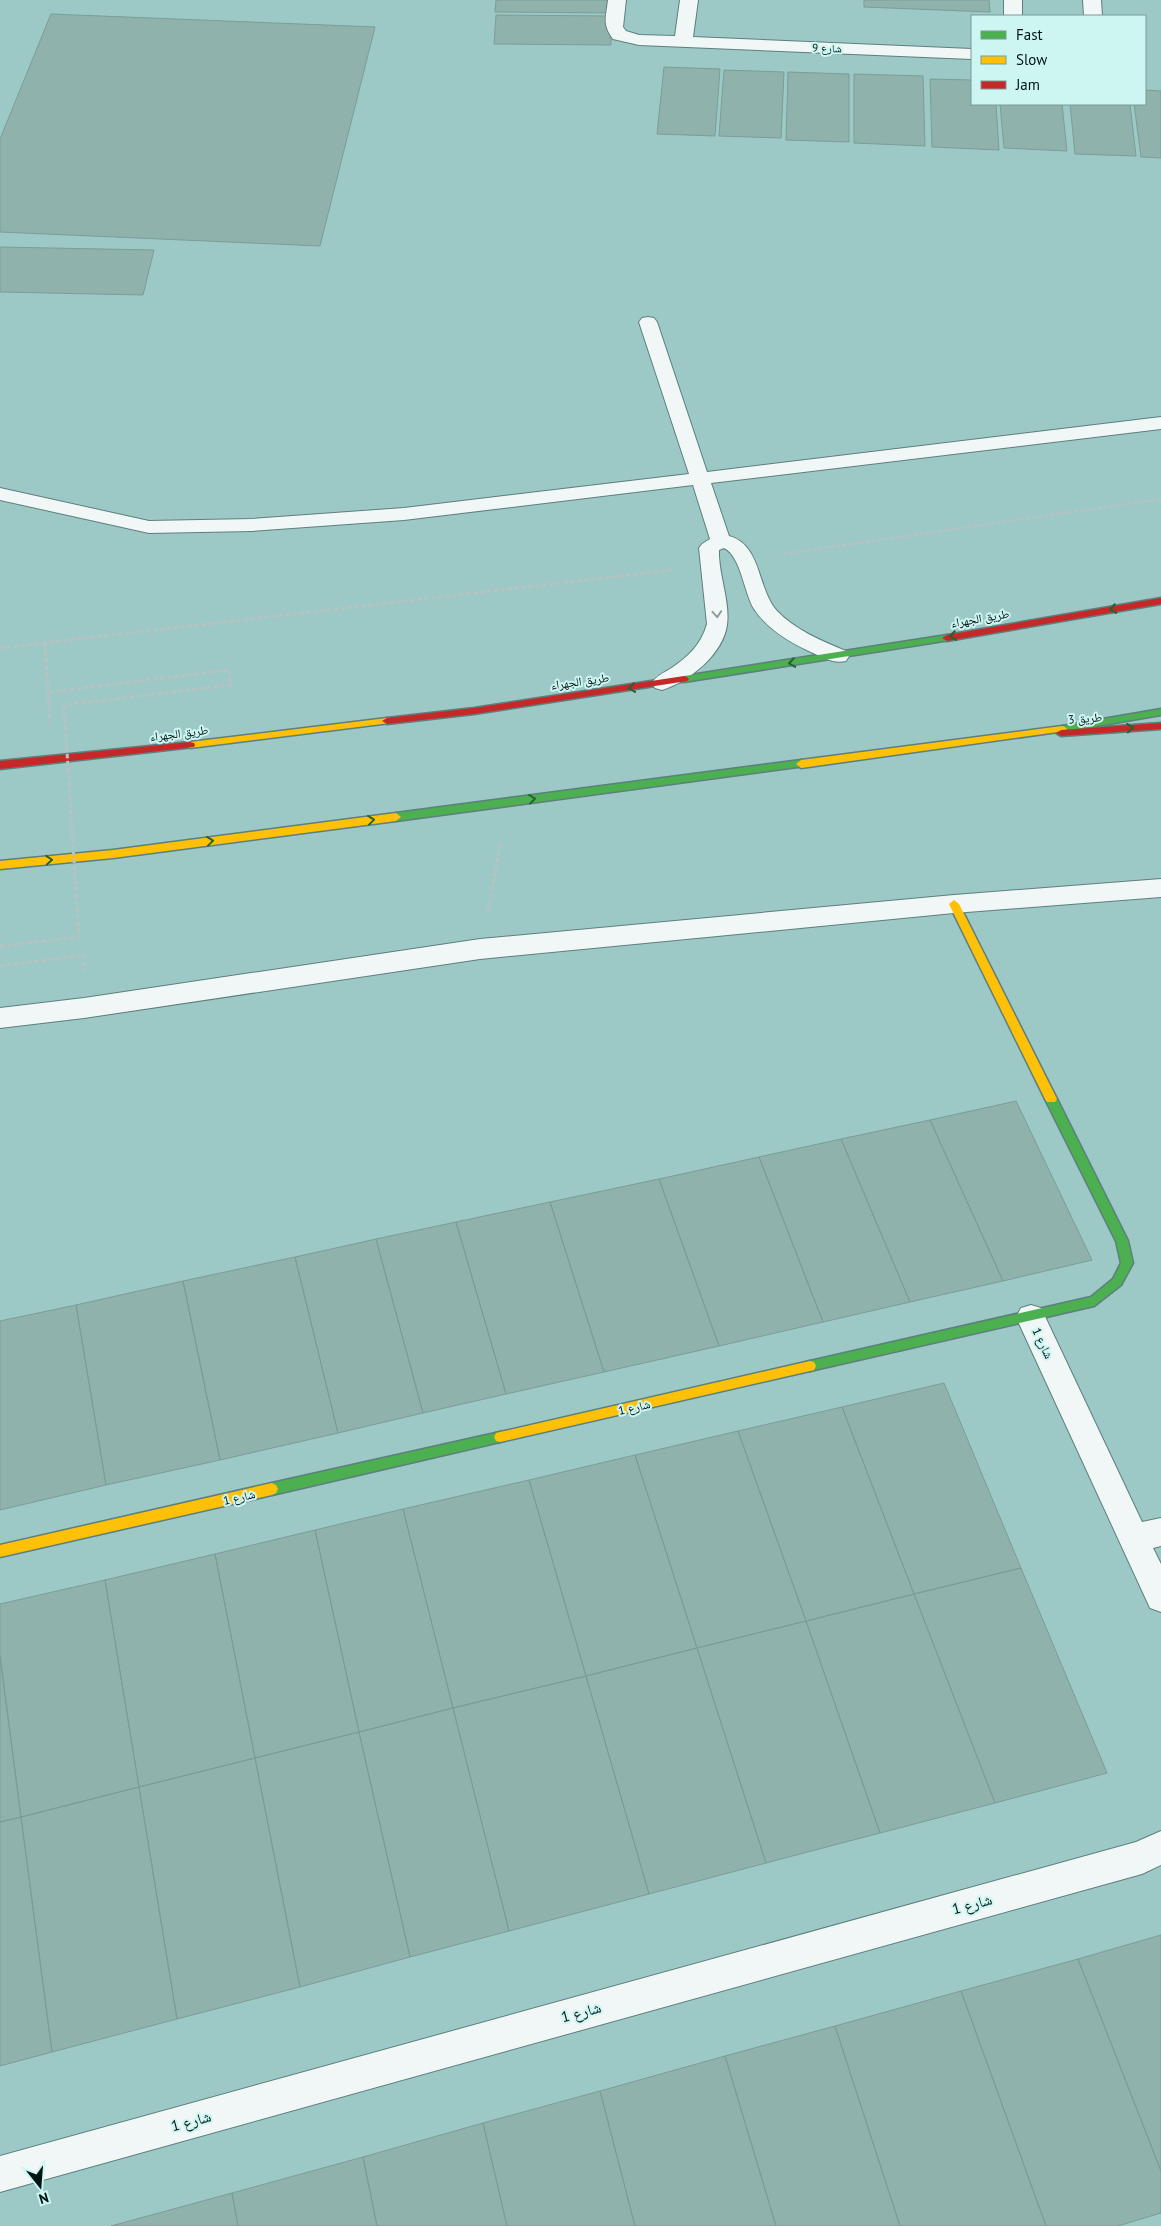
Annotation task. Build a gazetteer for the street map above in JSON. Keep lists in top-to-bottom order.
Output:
{
  "streets": {
    "main road": ["طريق الجهراء", "طريق 3", "شارع 1"],
    "street": ["شارع 9"]
  },
  "legend": ["Fast", "Slow", "Jam"],
  "north": "bottom"
}
